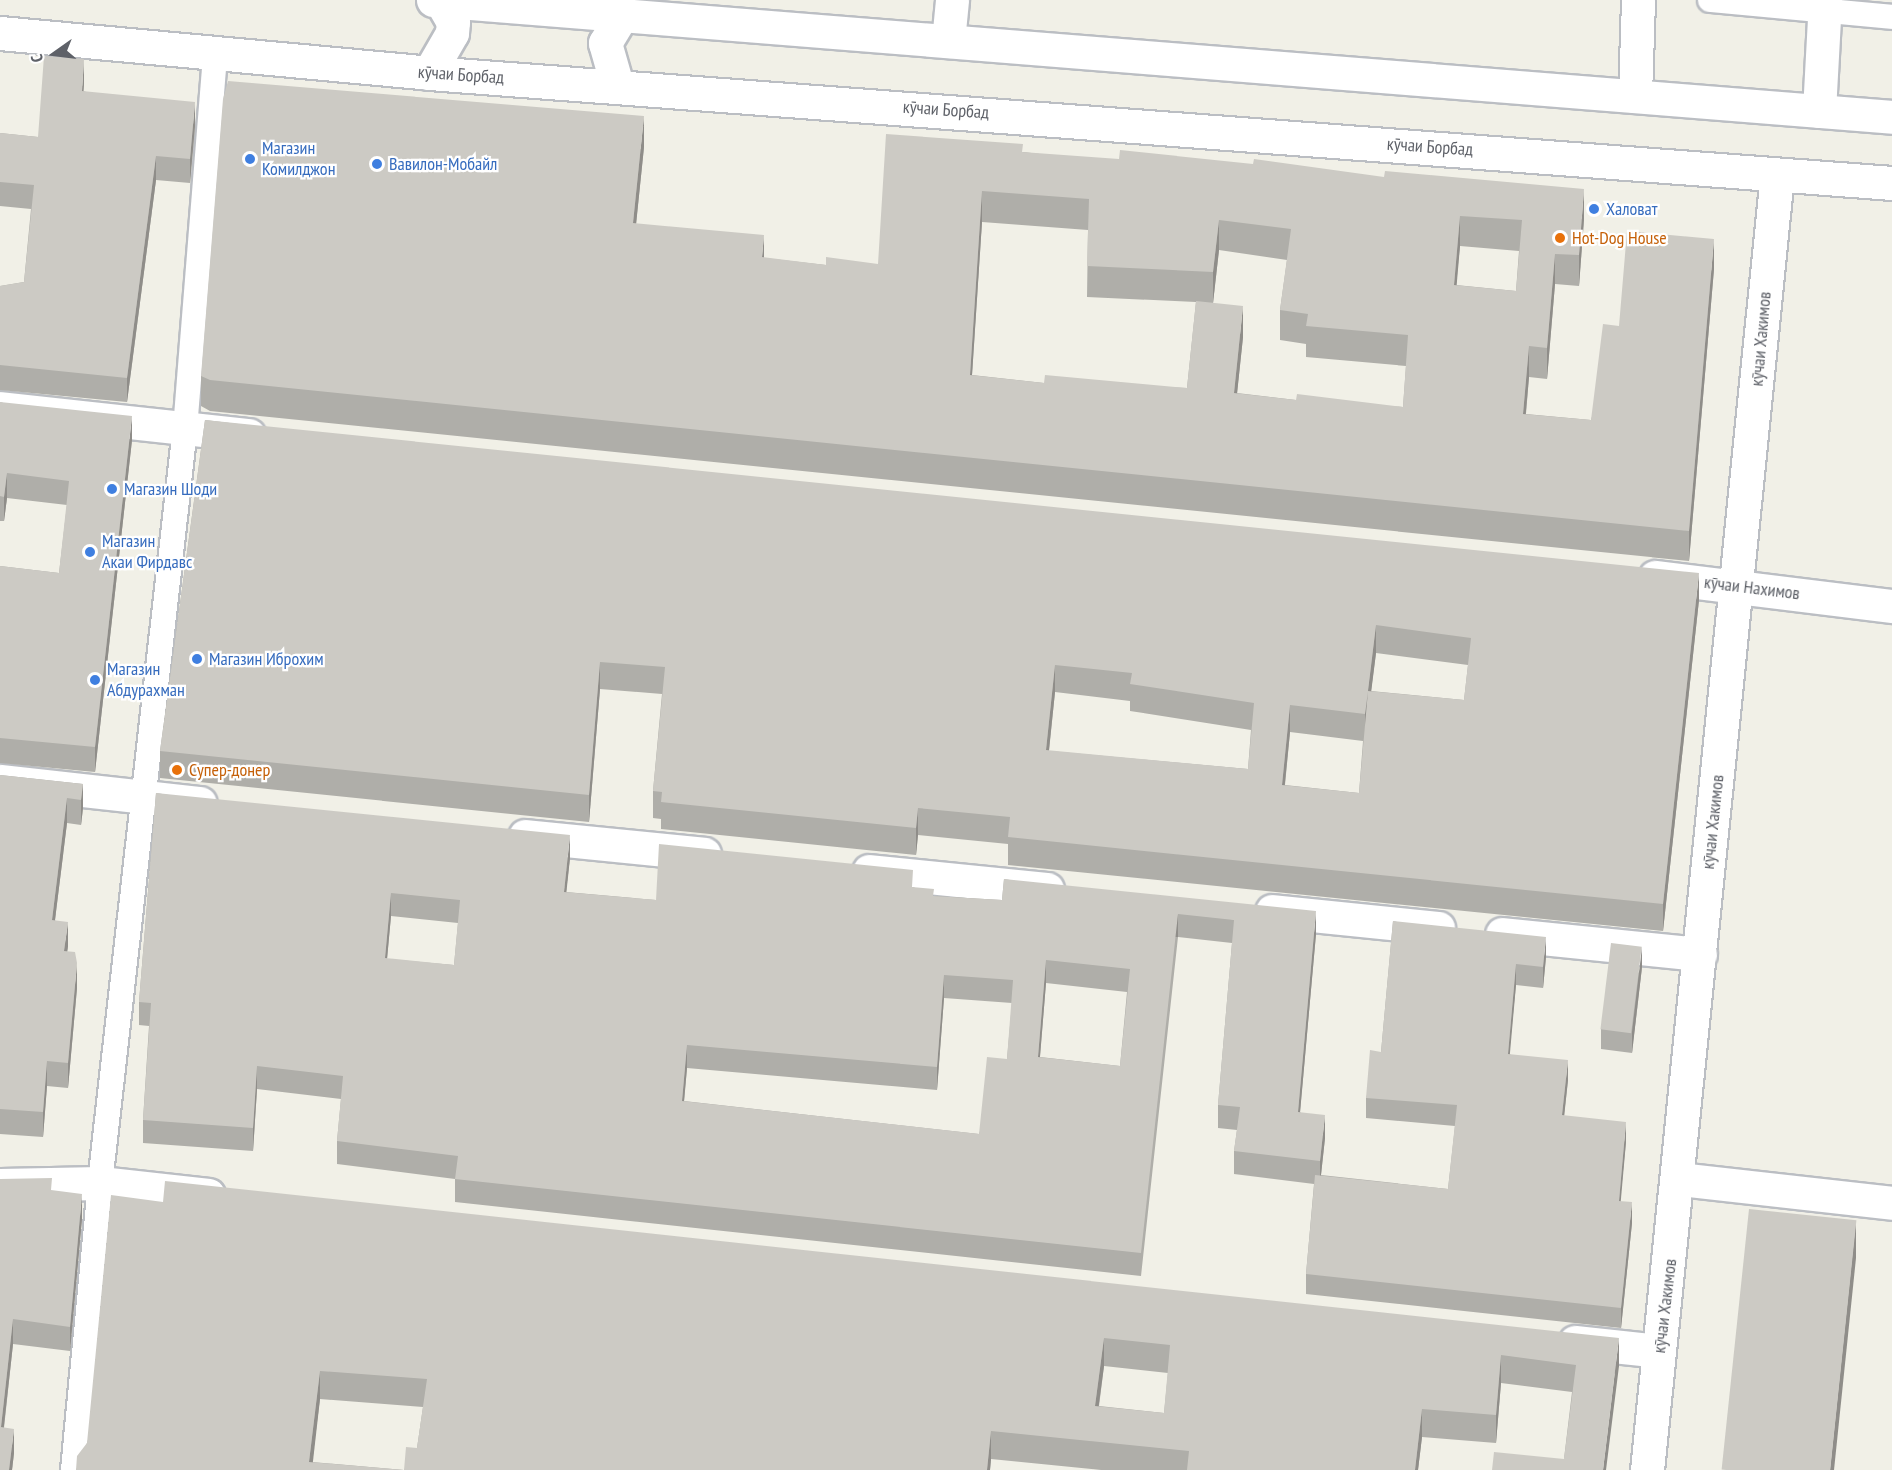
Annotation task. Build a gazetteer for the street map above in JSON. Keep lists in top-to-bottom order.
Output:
{
  "streets": {
    "street": ["кӯчаи Борбад", "кӯчаи Хакимов", "кӯчаи Нахимов"]
  },
  "crossings": [
    ["кӯчаи Борбад", "кӯчаи Хакимов"],
    ["кӯчаи Хакимов", "кӯчаи Нахимов"]
  ],
  "places": [
    "Магазин Комилджон",
    "Вавилон-Мобайл",
    "Халоват",
    "Hot-Dog House",
    "Магазин Шоди",
    "Магазин Акаи Фирдавс",
    "Магазин Иброхим",
    "Магазин Абдурахман",
    "Супер-донер"
  ],
  "north": "left"
}
